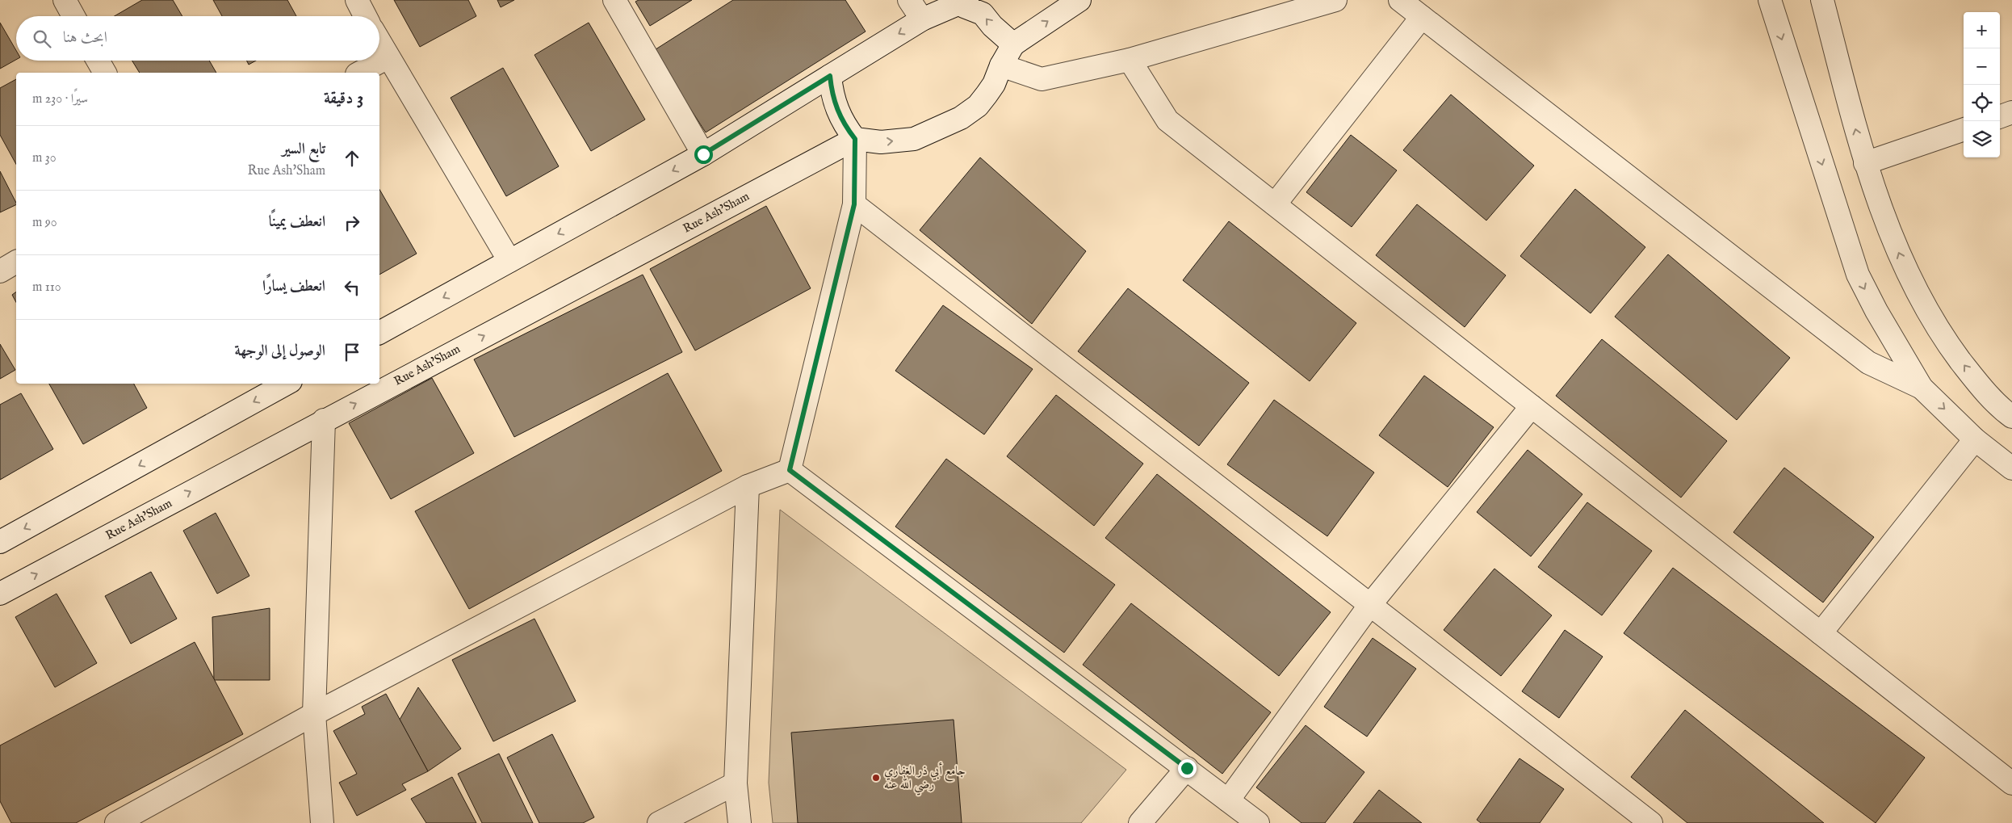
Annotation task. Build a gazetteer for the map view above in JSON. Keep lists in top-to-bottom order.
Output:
{
  "streets": {
    "street": ["Rue Ash'Sham"]
  },
  "places": ["جامع أبي ذر الغفاري رضي الله عنه"],
  "page": {
    "map_buttons": ["+", "−"],
    "search": "ابحث هنا",
    "heading": ["3 دقيقة", "سيرًا · 230 m"],
    "list": [
      ["تابع السير", "Rue Ash'Sham", "30 m"],
      ["انعطف يمينًا", "90 m"],
      ["انعطف يسارًا", "110 m"],
      "الوصول إلى الوجهة"
    ]
  }
}
